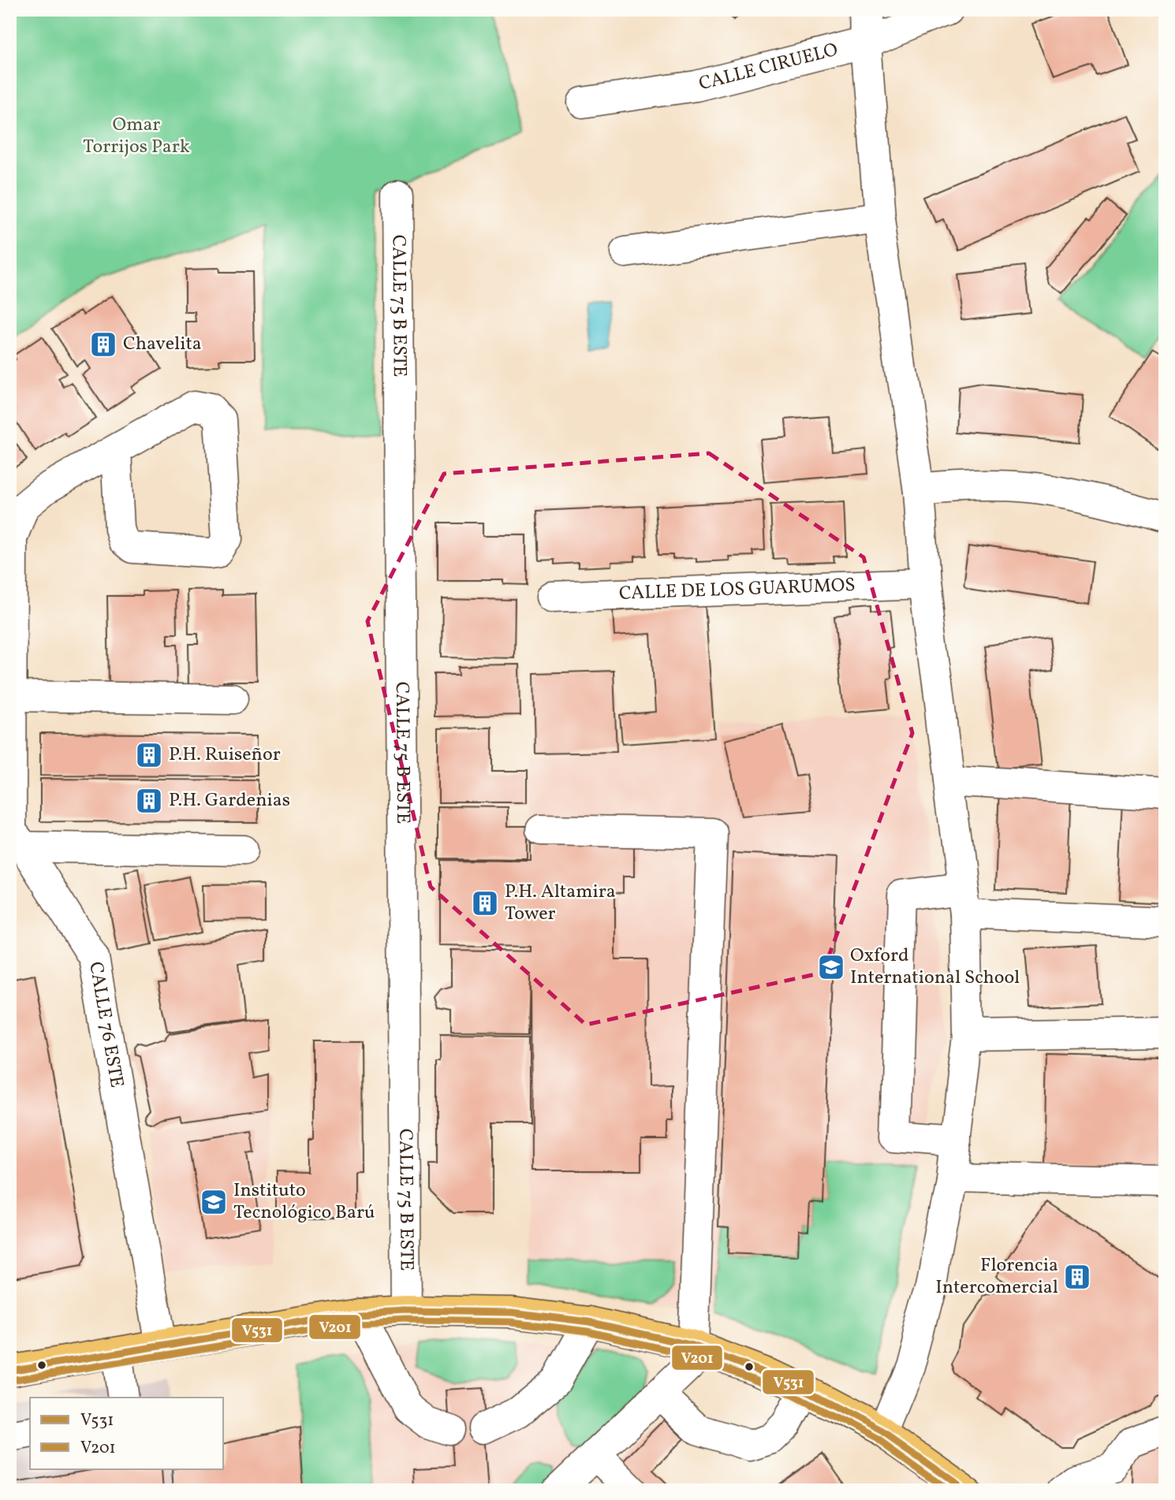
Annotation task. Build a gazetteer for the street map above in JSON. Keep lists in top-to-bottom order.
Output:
{
  "streets": {
    "street": [
      "CALLE CIRUELO",
      "CALLE 75 B ESTE",
      "CALLE DE LOS GUARUMOS",
      "CALLE 76 ESTE"
    ]
  },
  "parks": ["Omar Torrijos Park"],
  "places": {
    "building": [
      "Chavelita",
      "P.H. Ruiseñor",
      "P.H. Gardenias",
      "P.H. Altamira Tower",
      "Florencia Intercomercial"
    ],
    "school or university": ["Oxford International School", "Instituto Tecnológico Barú"]
  },
  "lines": ["transit line V531", "transit line V201"],
  "legend": ["V531", "V201"]
}
